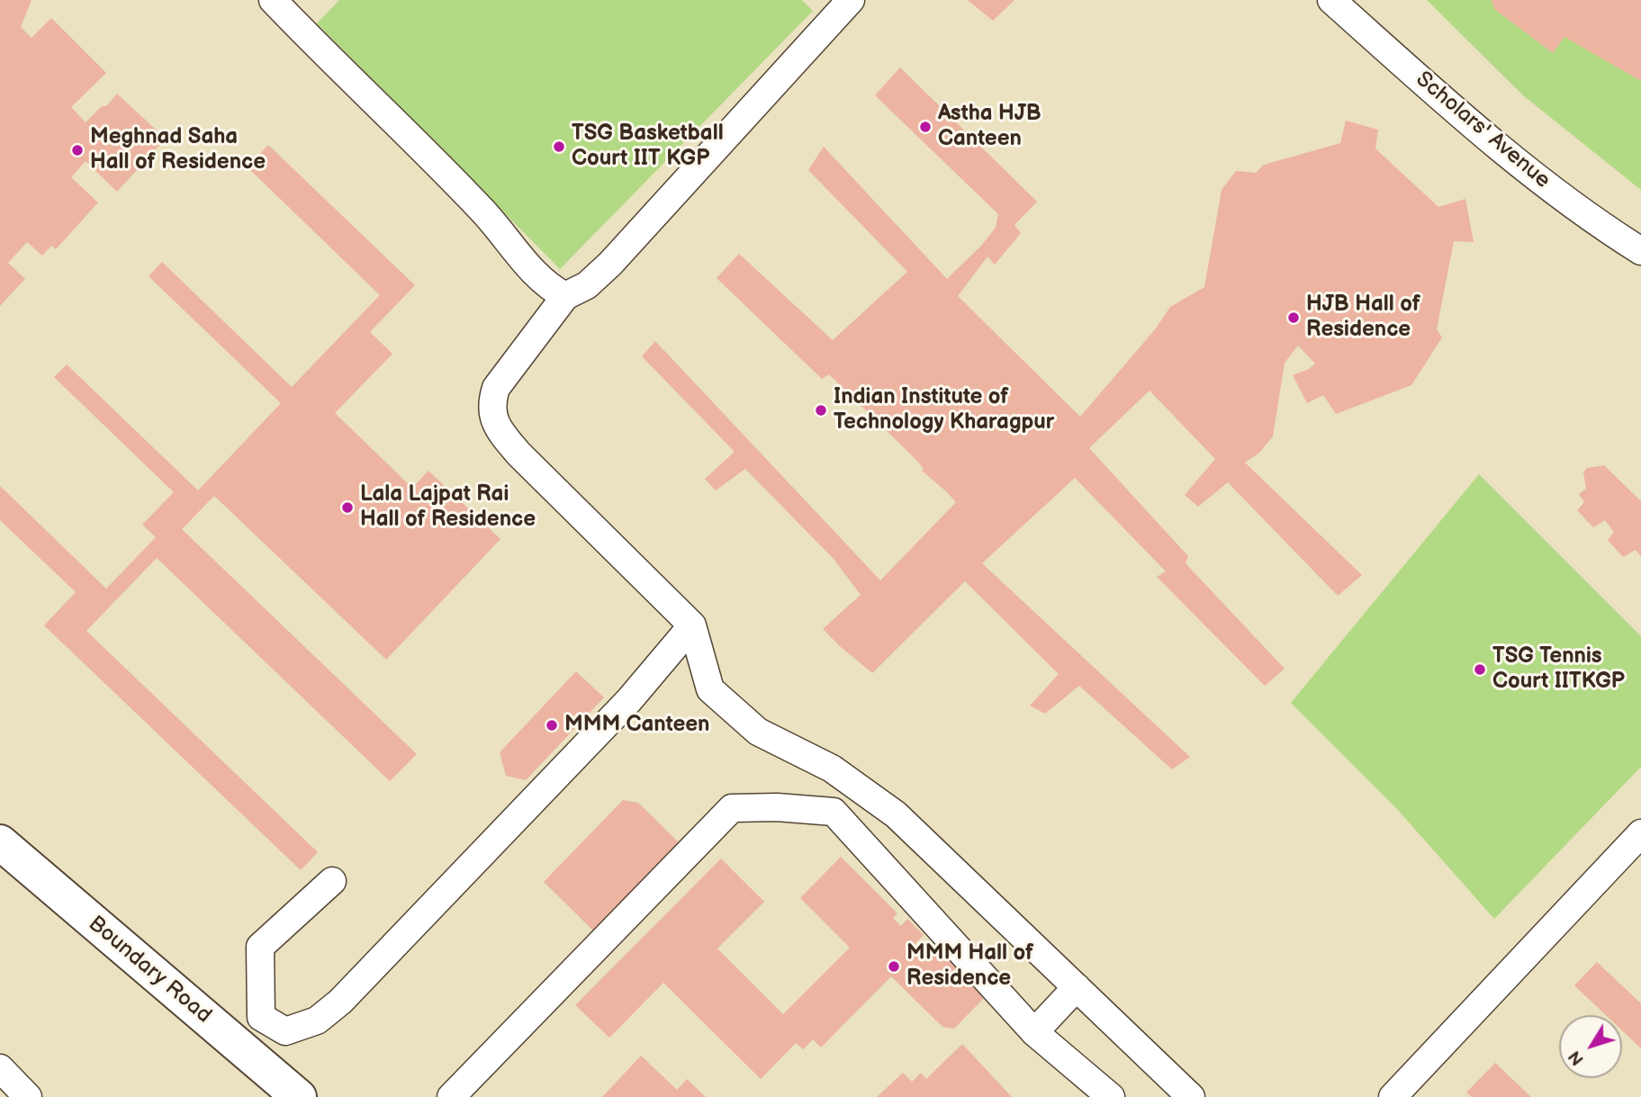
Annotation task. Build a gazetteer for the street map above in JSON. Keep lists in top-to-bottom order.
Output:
{
  "streets": {
    "main road": ["Boundary Road"],
    "street": ["Scholars' Avenue"]
  },
  "places": [
    "Astha HJB Canteen",
    "TSG Basketball Court IIT KGP",
    "Meghnad Saha Hall of Residence",
    "HJB Hall of Residence",
    "Indian Institute of Technology Kharagpur",
    "Lala Lajpat Rai Hall of Residence",
    "TSG Tennis Court IITKGP",
    "MMM Canteen",
    "MMM Hall of Residence"
  ],
  "north": "bottom left"
}
